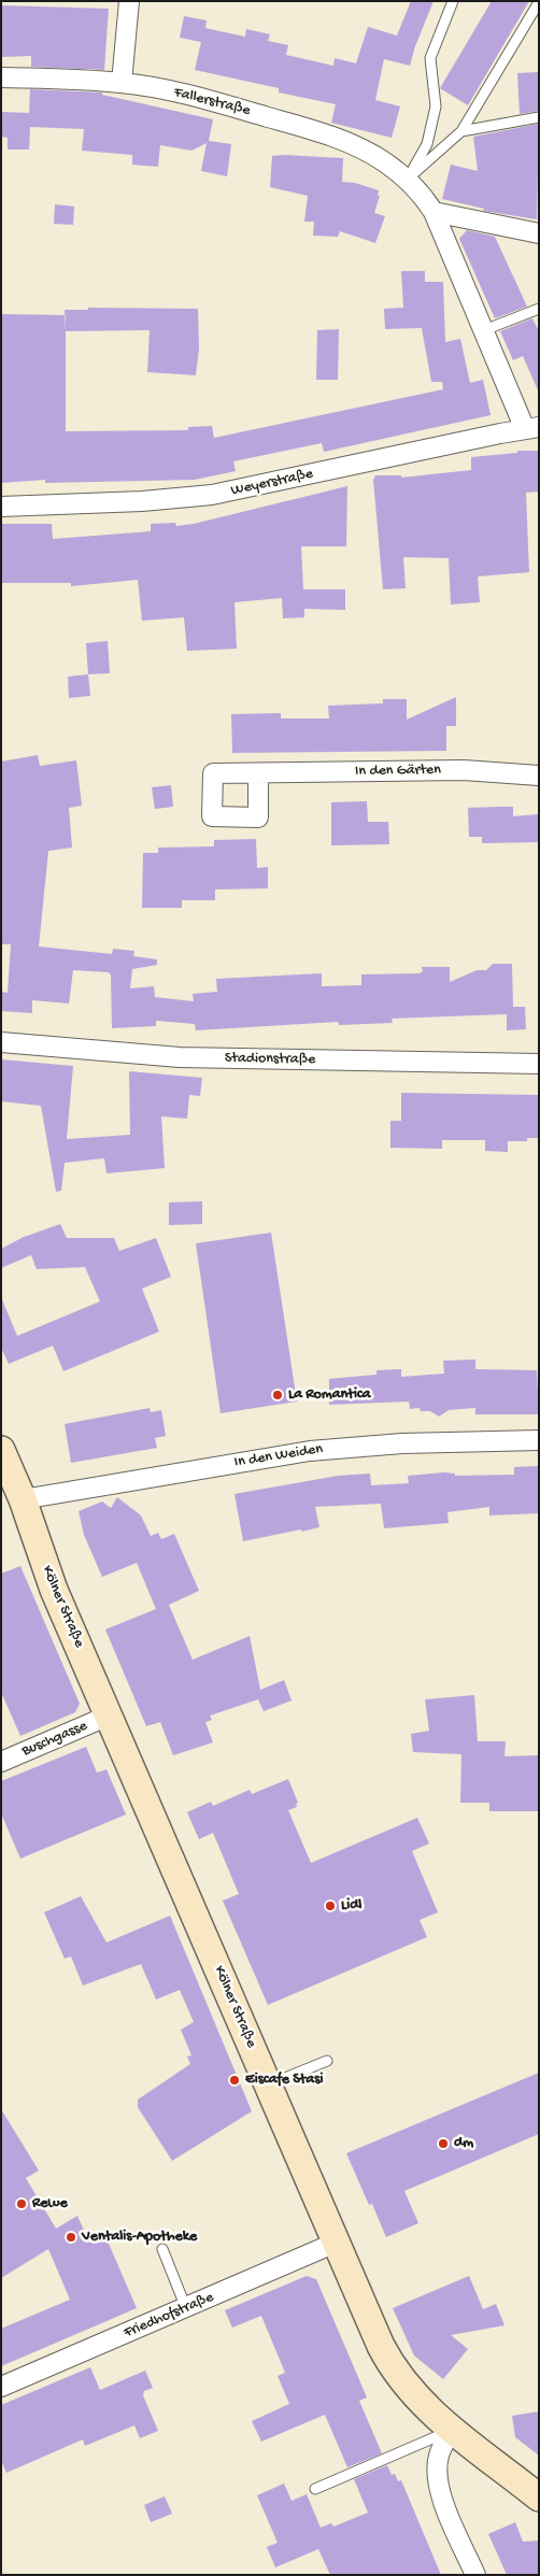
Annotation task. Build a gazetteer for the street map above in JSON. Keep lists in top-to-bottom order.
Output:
{
  "streets": {
    "main road": ["Kölner Straße"],
    "street": [
      "Fallerstraße",
      "Weyerstraße",
      "In den Gärten",
      "Stadionstraße",
      "In den Weiden",
      "Buschgasse",
      "Friedhofstraße"
    ]
  },
  "crossings": [
    ["Fallerstraße", "Weyerstraße"],
    ["In den Weiden", "Kölner Straße"],
    ["Kölner Straße", "Buschgasse"],
    ["Kölner Straße", "Friedhofstraße"]
  ],
  "places": [
    "La Romantica",
    "Lidl",
    "Eiscafe Stasi",
    "dm",
    "Rewe",
    "Ventalis-Apotheke"
  ]
}
